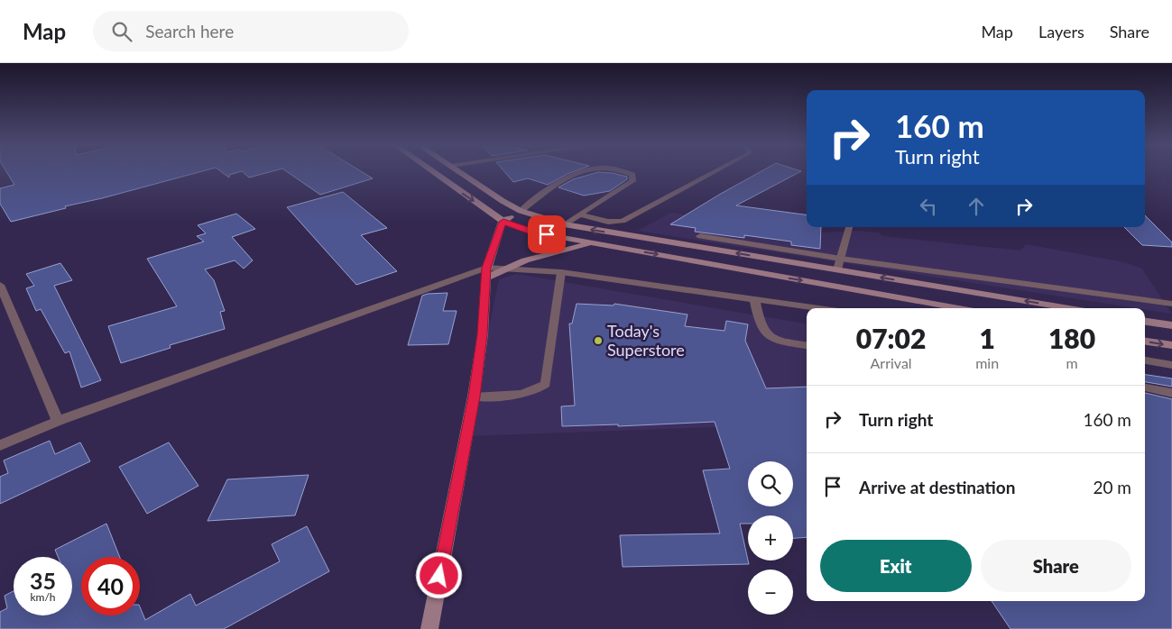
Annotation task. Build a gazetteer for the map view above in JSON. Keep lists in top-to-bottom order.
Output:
{
  "places": ["Today's Superstore"],
  "page": {
    "header": "Map",
    "search": "Search here",
    "nav": ["Map", "Layers", "Share"],
    "turn": ["160 m", "Turn right"],
    "eta": [
      "07:02",
      "Arrival",
      "1",
      "min",
      "180",
      "m"
    ],
    "list": [
      {
        "name": "Turn right",
        "value": "160 m"
      },
      {
        "name": "Arrive at destination",
        "value": "20 m"
      }
    ],
    "map_buttons": ["+", "−"],
    "buttons": ["Exit", "Share"],
    "speed": "35 km/h",
    "limit": "40"
  }
}
